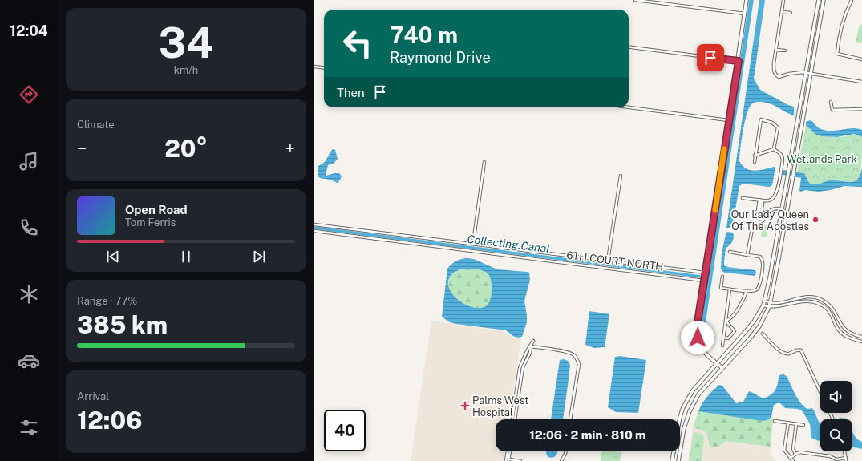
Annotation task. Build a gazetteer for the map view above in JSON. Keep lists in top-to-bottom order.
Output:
{
  "streets": {
    "street": ["6TH COURT NORTH"]
  },
  "water": ["Collecting Canal"],
  "parks": ["Wetlands Park"],
  "places": {
    "other": ["Our Lady Queen Of The Apostles"],
    "health": ["Palms West Hospital"]
  },
  "page": {
    "tabs": "12:04",
    "tile": [
      ["34", "km/h"],
      "Climate",
      ["Range · 77%", "385 km"],
      ["Arrival", "12:06"]
    ],
    "turn": ["740 m", "Raymond Drive"],
    "then": "Then",
    "heat": ["−", "20°", "+"],
    "song": ["Open Road", "Tom Ferris"],
    "limit": "40",
    "trip": "12:06 · 2 min · 810 m"
  }
}
